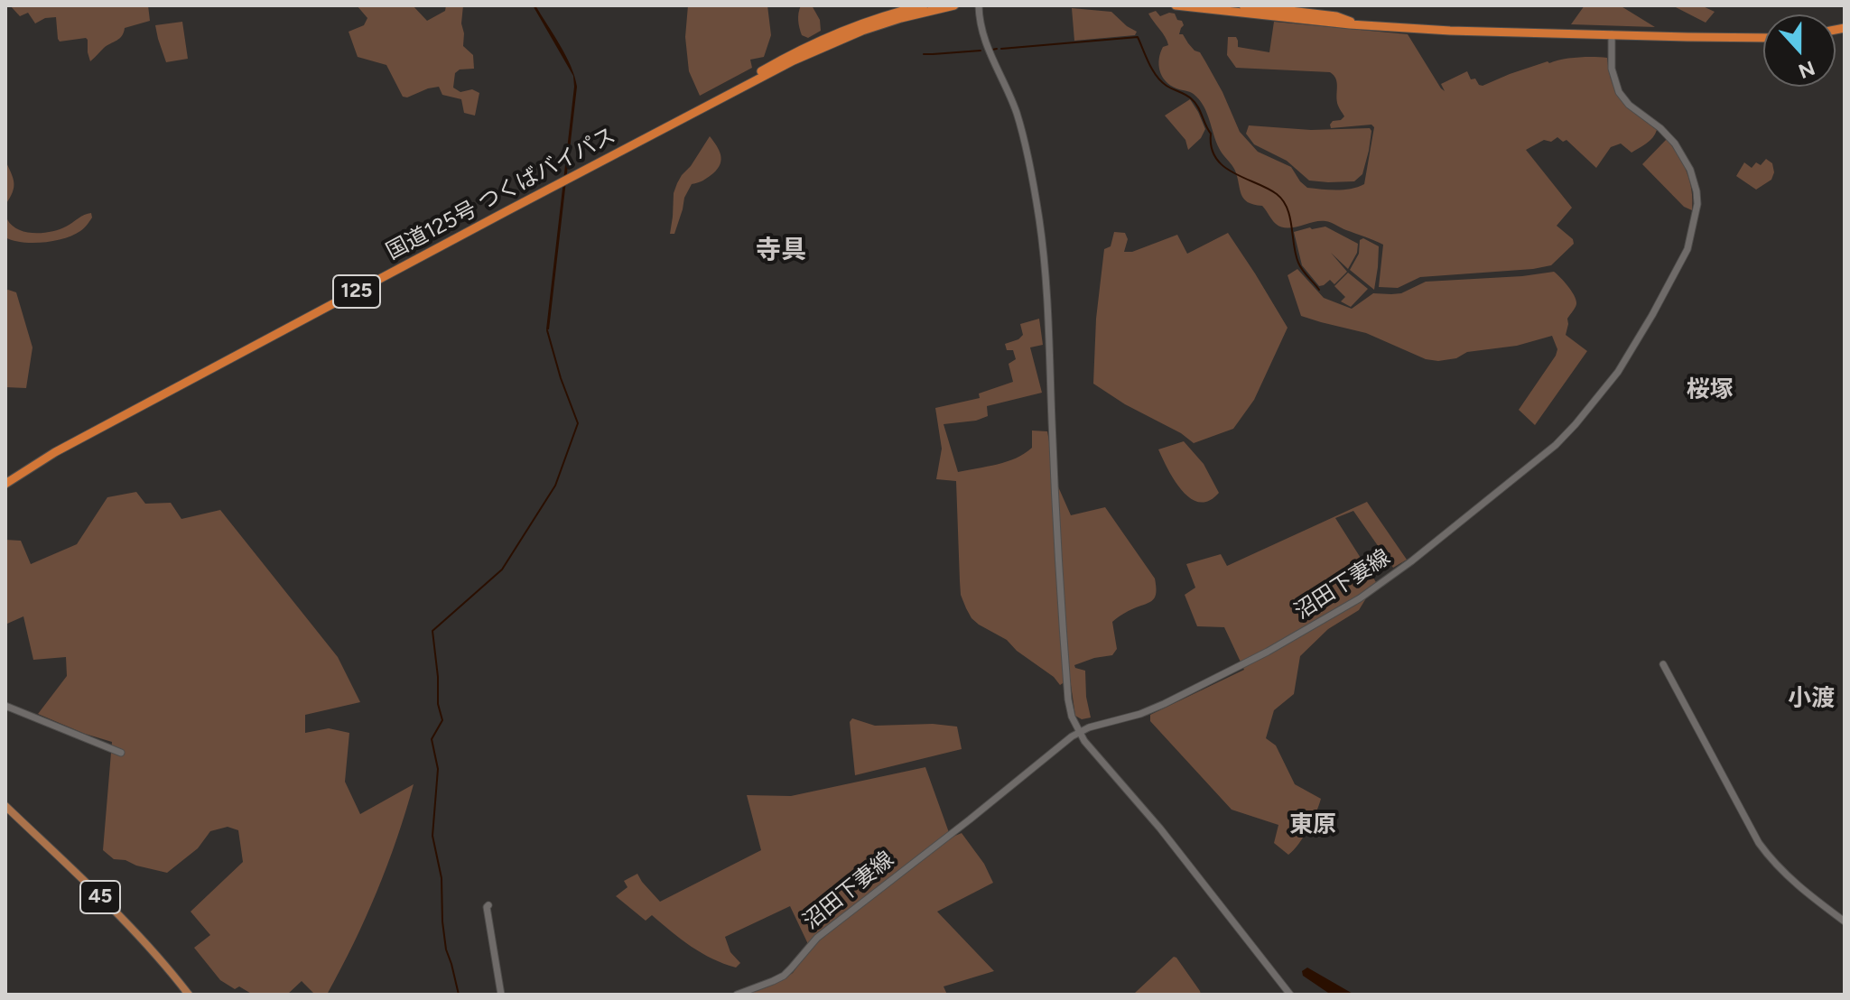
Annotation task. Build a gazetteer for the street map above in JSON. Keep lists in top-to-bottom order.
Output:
{
  "streets": {
    "highway": ["国道125号 つくばバイパス", "125"],
    "main road": ["45"],
    "street": ["沼田下妻線"]
  },
  "crossings": [
    ["国道125号 つくばバイパス", "125"]
  ],
  "districts": [
    "寺具",
    "桜塚",
    "小渡",
    "東原"
  ],
  "north": "bottom"
}
